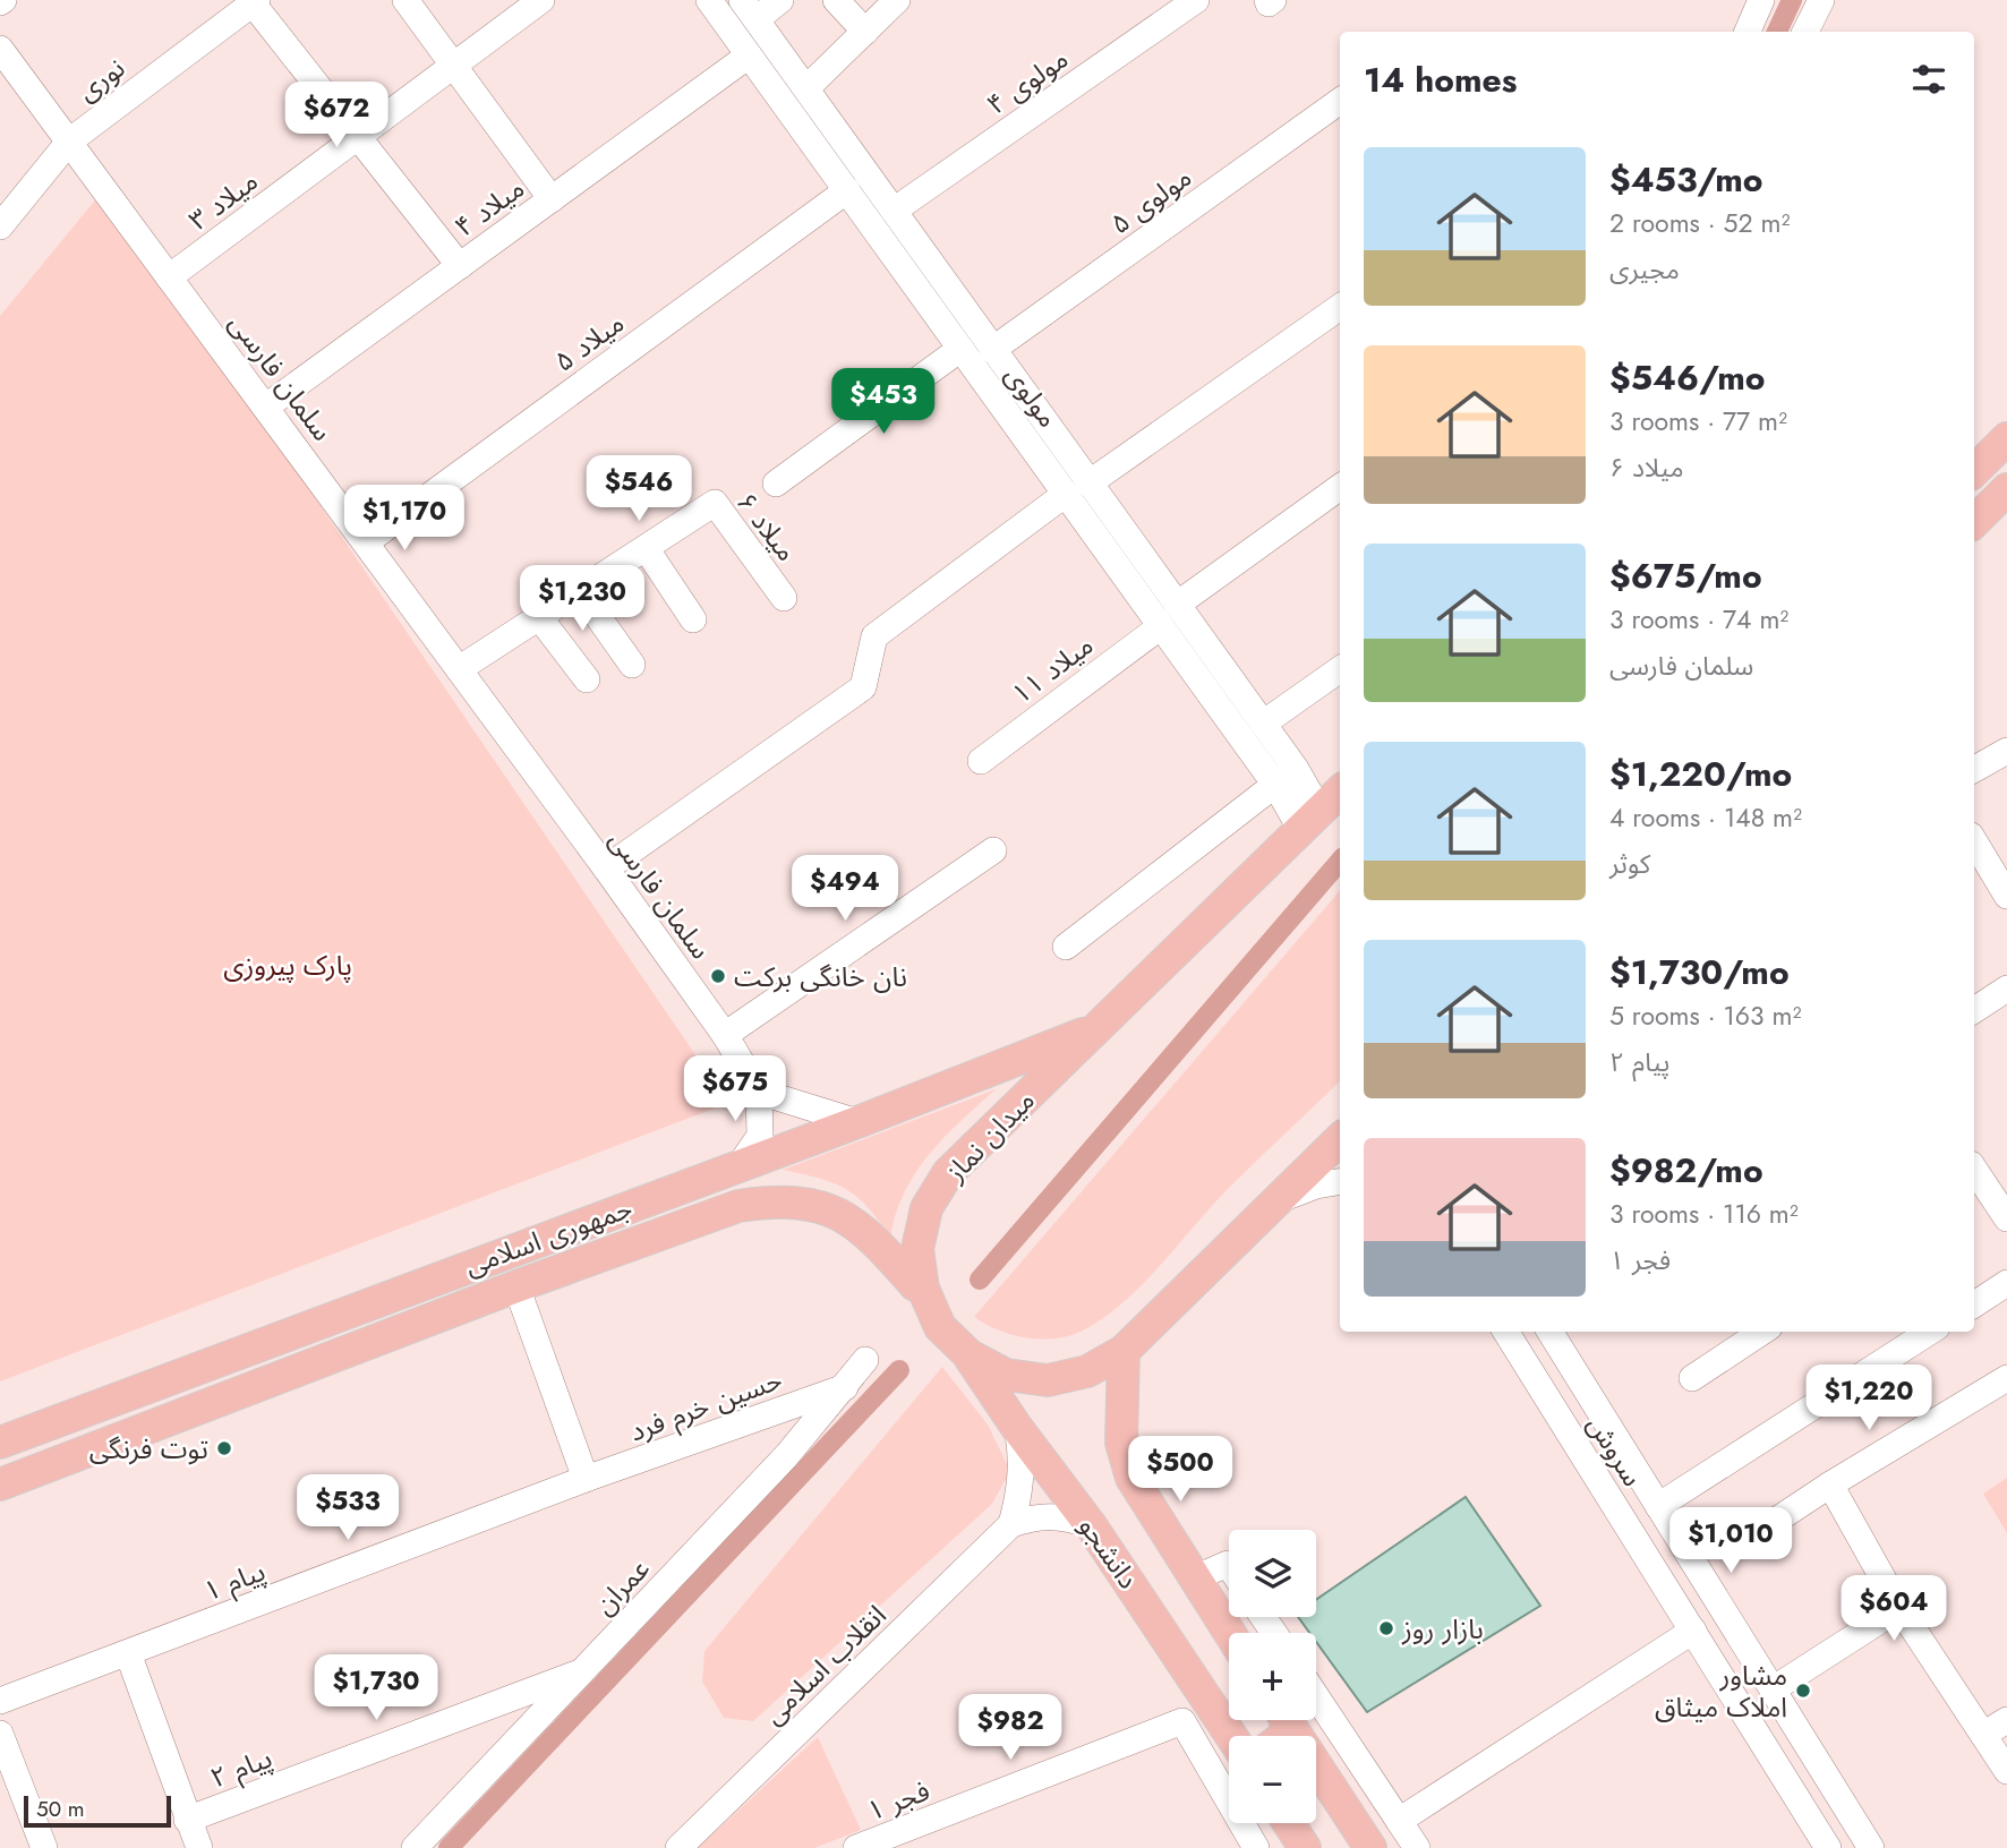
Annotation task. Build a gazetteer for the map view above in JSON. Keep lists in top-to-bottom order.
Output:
{
  "streets": {
    "main road": ["میدان نماز", "جمهوری اسلامی", "دانشجو"],
    "street": [
      "نوری",
      "مولوی ۴",
      "میلاد ۳",
      "مولوی ۵",
      "میلاد ۴",
      "میلاد ۵",
      "سلمان فارسی",
      "مولوی",
      "میلاد ۶",
      "میلاد ۱۱",
      "حسین خرم فرد",
      "سروش",
      "پیام ۱",
      "عمران",
      "انقلاب اسلامی",
      "پیام ۲",
      "فجر ۱"
    ]
  },
  "crossings": [
    ["نوری", "سلمان فارسی"],
    ["مولوی ۴", "مولوی"],
    ["میلاد ۳", "سلمان فارسی"],
    ["مولوی ۵", "مولوی"],
    ["میلاد ۴", "سلمان فارسی"],
    ["میلاد ۴", "مولوی"],
    ["میلاد ۵", "سلمان فارسی"],
    ["میلاد ۵", "مولوی"],
    ["سلمان فارسی", "میلاد ۶"],
    ["مولوی", "میلاد ۱۱"],
    ["مولوی", "میدان نماز"],
    ["میدان نماز", "جمهوری اسلامی"],
    ["میدان نماز", "دانشجو"],
    ["حسین خرم فرد", "پیام ۱"],
    ["حسین خرم فرد", "عمران"],
    ["عمران", "پیام ۲"]
  ],
  "parks": ["پارک پیروزی"],
  "places": [
    "نان خانگی برکت",
    "توت فرنگی",
    "بازار روز",
    "مشاور املاک میثاق"
  ],
  "scale_bar": "50 m",
  "page": {
    "heading": "14 homes",
    "price": [
      "$672",
      "$453",
      "$546",
      "$1,170",
      "$1,230",
      "$494",
      "$675",
      "$1,220",
      "$500",
      "$533",
      "$1,010",
      "$604",
      "$1,730",
      "$982"
    ],
    "list": [
      {
        "name": "$453/mo",
        "note": "2 rooms · 52 m² · مجیری"
      },
      {
        "name": "$546/mo",
        "note": "3 rooms · 77 m² · میلاد ۶"
      },
      {
        "name": "$675/mo",
        "note": "3 rooms · 74 m² · سلمان فارسی"
      },
      {
        "name": "$1,220/mo",
        "note": "4 rooms · 148 m² · کوثر"
      },
      {
        "name": "$1,730/mo",
        "note": "5 rooms · 163 m² · پیام ۲"
      },
      {
        "name": "$982/mo",
        "note": "3 rooms · 116 m² · فجر ۱"
      }
    ],
    "map_buttons": ["+", "−"],
    "scale": "50 m"
  }
}
